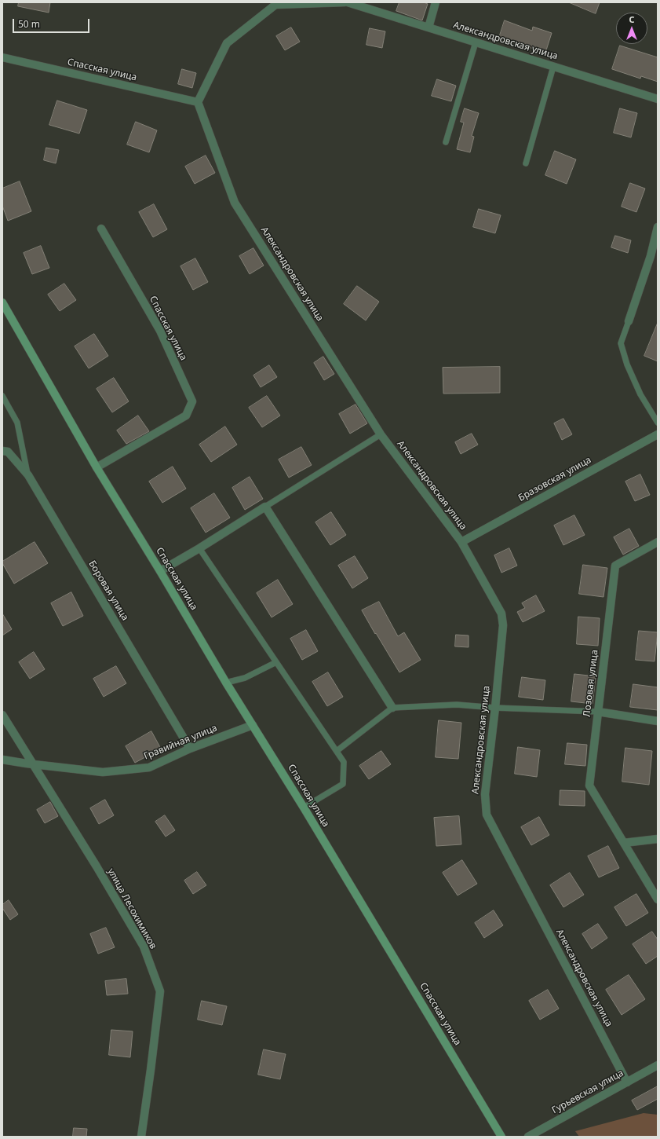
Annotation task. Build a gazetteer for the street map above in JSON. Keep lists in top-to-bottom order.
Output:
{
  "streets": {
    "street": [
      "Александровская улица",
      "Спасская улица",
      "Бразовская улица",
      "Боровая улица",
      "Лозовая улица",
      "Гравийная улица",
      "улица Лесохимиков",
      "Гурьевская улица"
    ]
  },
  "crossings": [
    ["Александровская улица", "Спасская улица"],
    ["Александровская улица", "Бразовская улица"],
    ["Александровская улица", "Гурьевская улица"],
    ["Спасская улица", "Гравийная улица"],
    ["Боровая улица", "Гравийная улица"],
    ["Гравийная улица", "улица Лесохимиков"]
  ],
  "scale_bar": "50 m",
  "north": "top"
}
